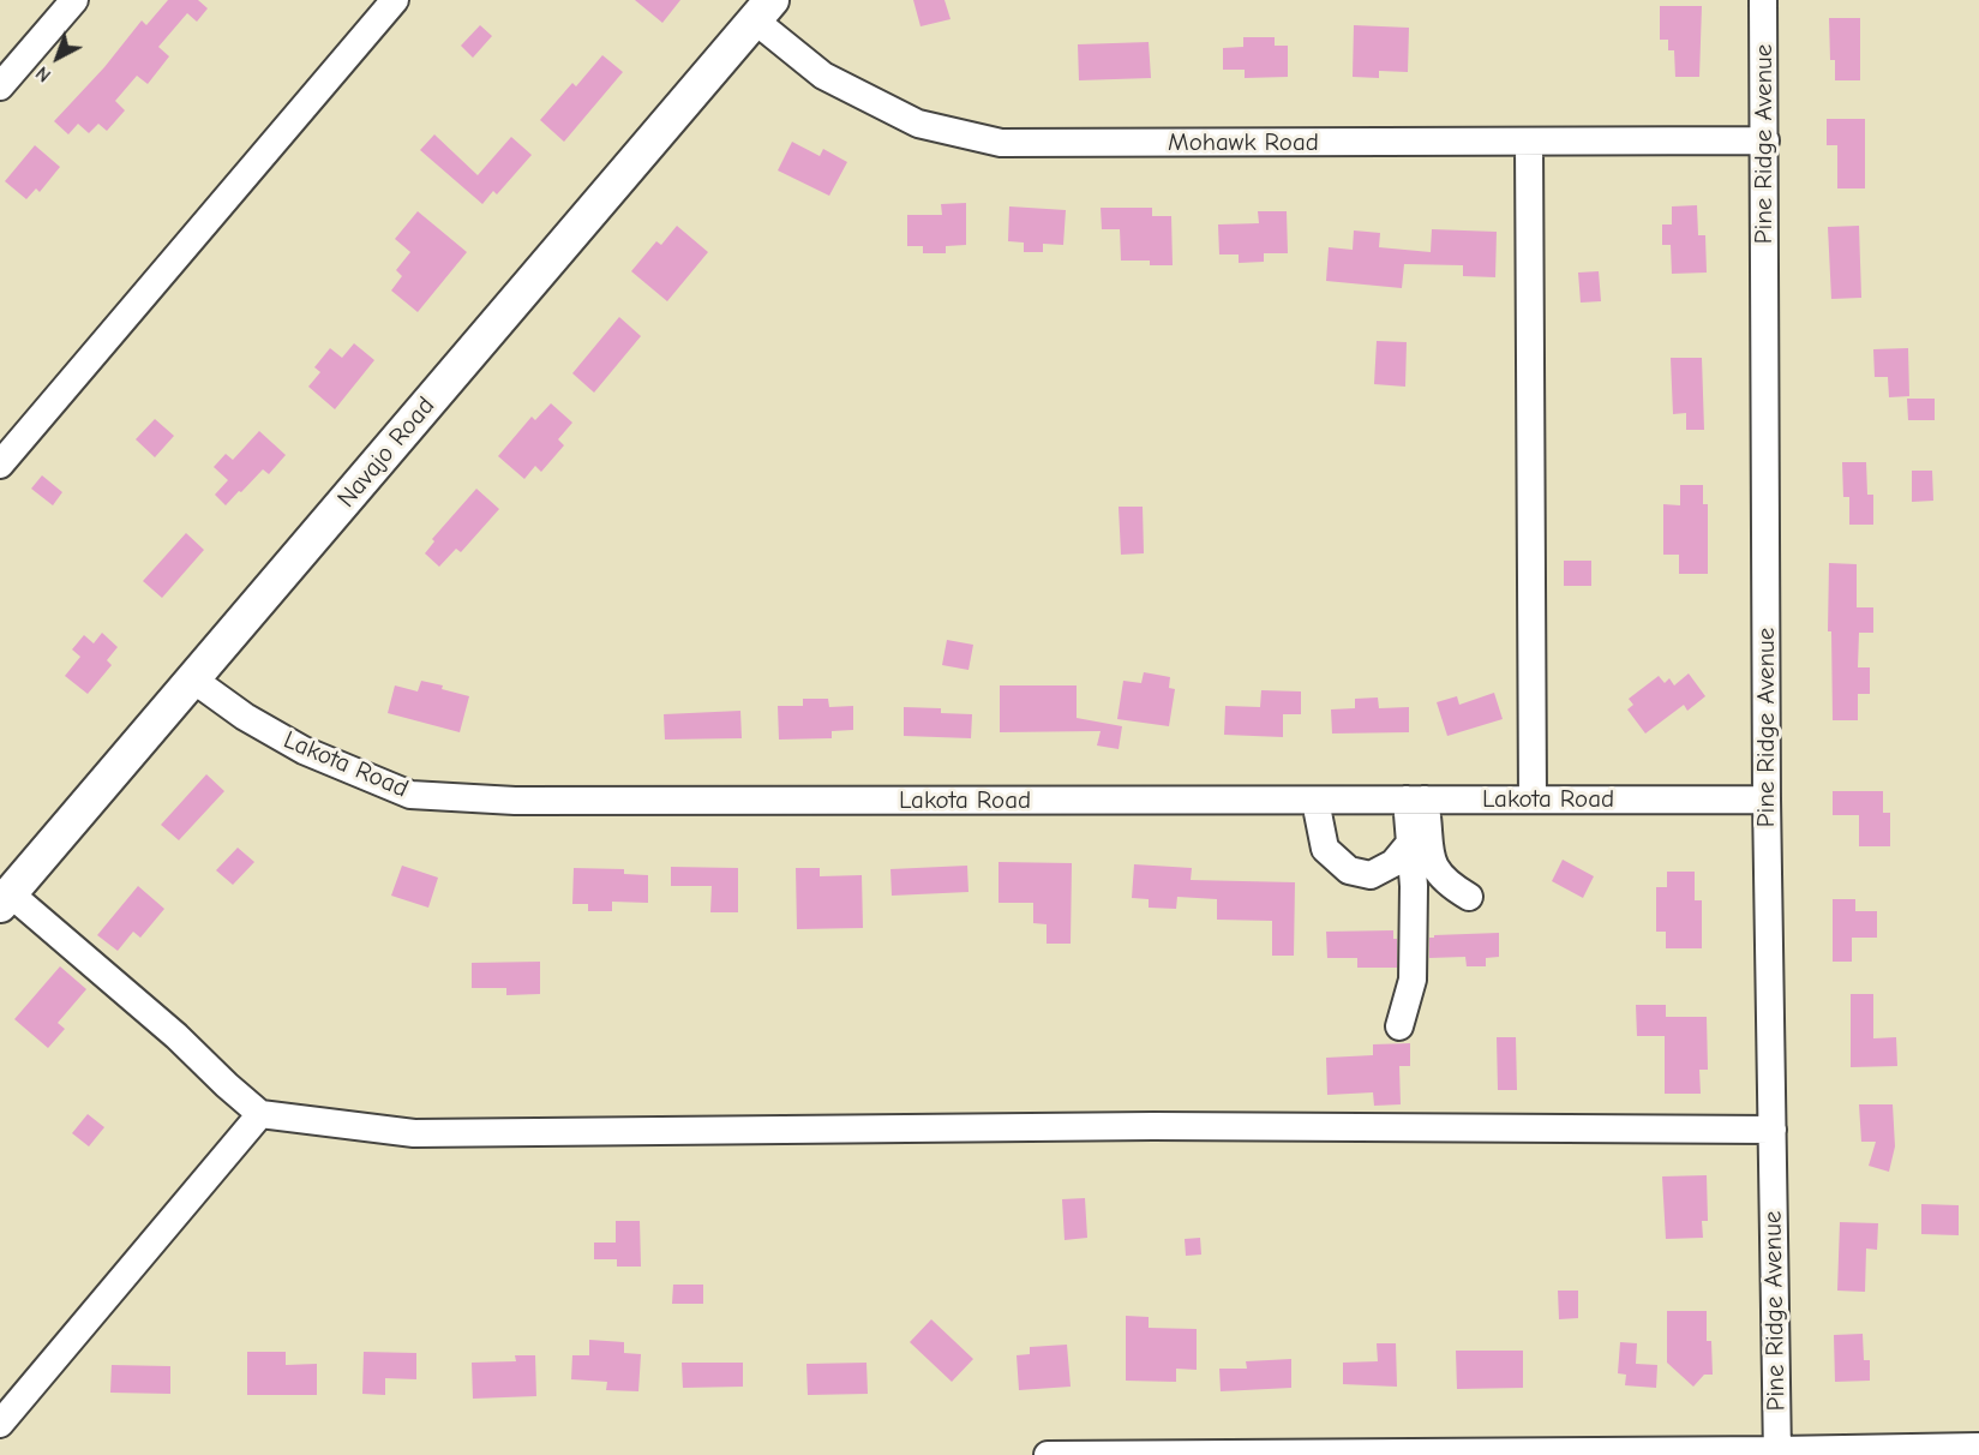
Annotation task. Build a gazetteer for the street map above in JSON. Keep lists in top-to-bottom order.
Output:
{
  "streets": {
    "main road": ["Navajo Road"],
    "street": ["Mohawk Road", "Pine Ridge Avenue", "Lakota Road"]
  },
  "crossings": [
    ["Mohawk Road", "Pine Ridge Avenue"],
    ["Mohawk Road", "Navajo Road"],
    ["Pine Ridge Avenue", "Lakota Road"],
    ["Navajo Road", "Lakota Road"]
  ],
  "north": "bottom left"
}
